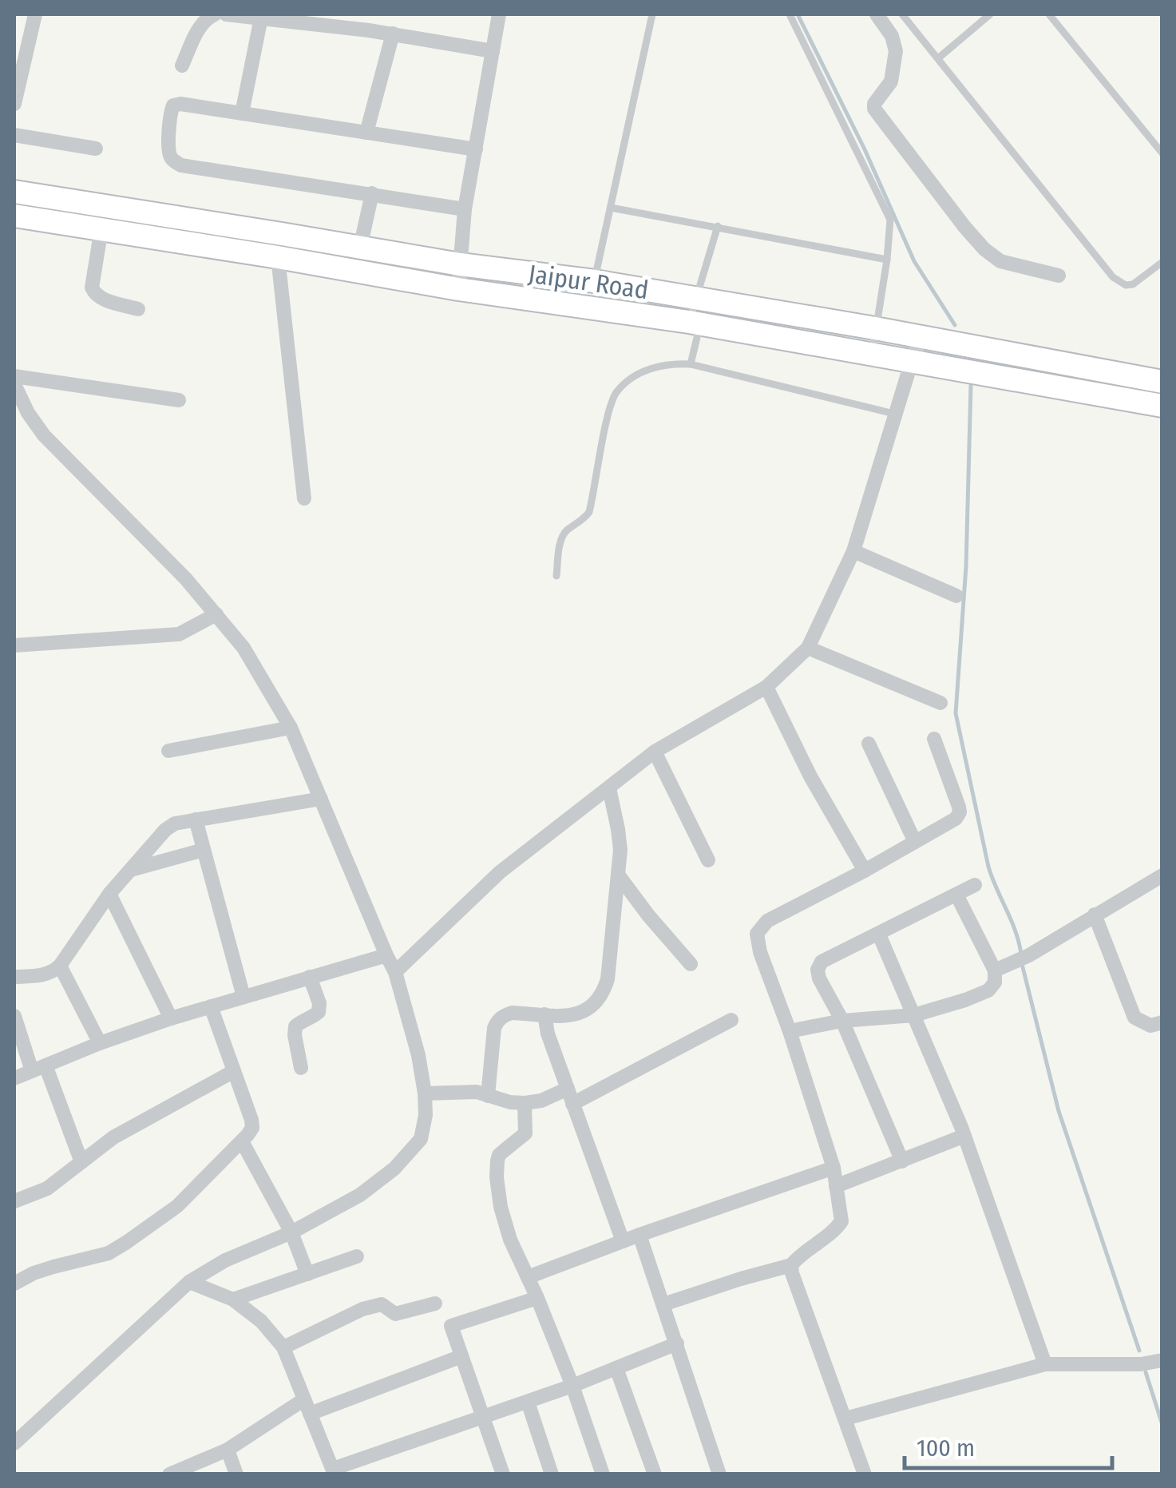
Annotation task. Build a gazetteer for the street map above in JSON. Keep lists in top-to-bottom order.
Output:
{
  "streets": {
    "main road": ["Jaipur Road"]
  },
  "scale_bar": "100 m"
}
